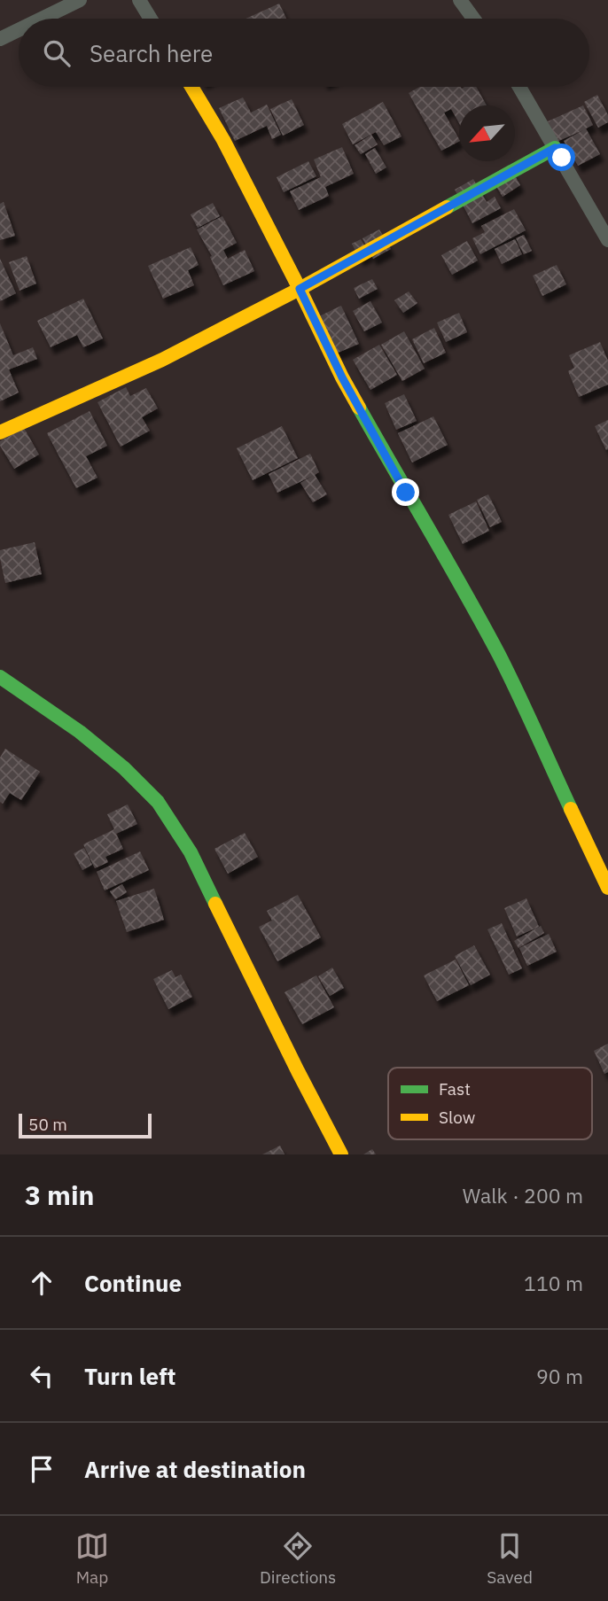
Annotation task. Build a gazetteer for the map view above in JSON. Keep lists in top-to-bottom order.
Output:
{
  "legend": ["Fast", "Slow"],
  "scale_bar": "50 m",
  "north": "bottom left",
  "page": {
    "search": "Search here",
    "scale": "50 m",
    "heading": ["3 min", "Walk · 200 m"],
    "list": [
      ["Continue", "110 m"],
      ["Turn left", "90 m"],
      "Arrive at destination"
    ],
    "nav": ["Map", "Directions", "Saved"]
  }
}
